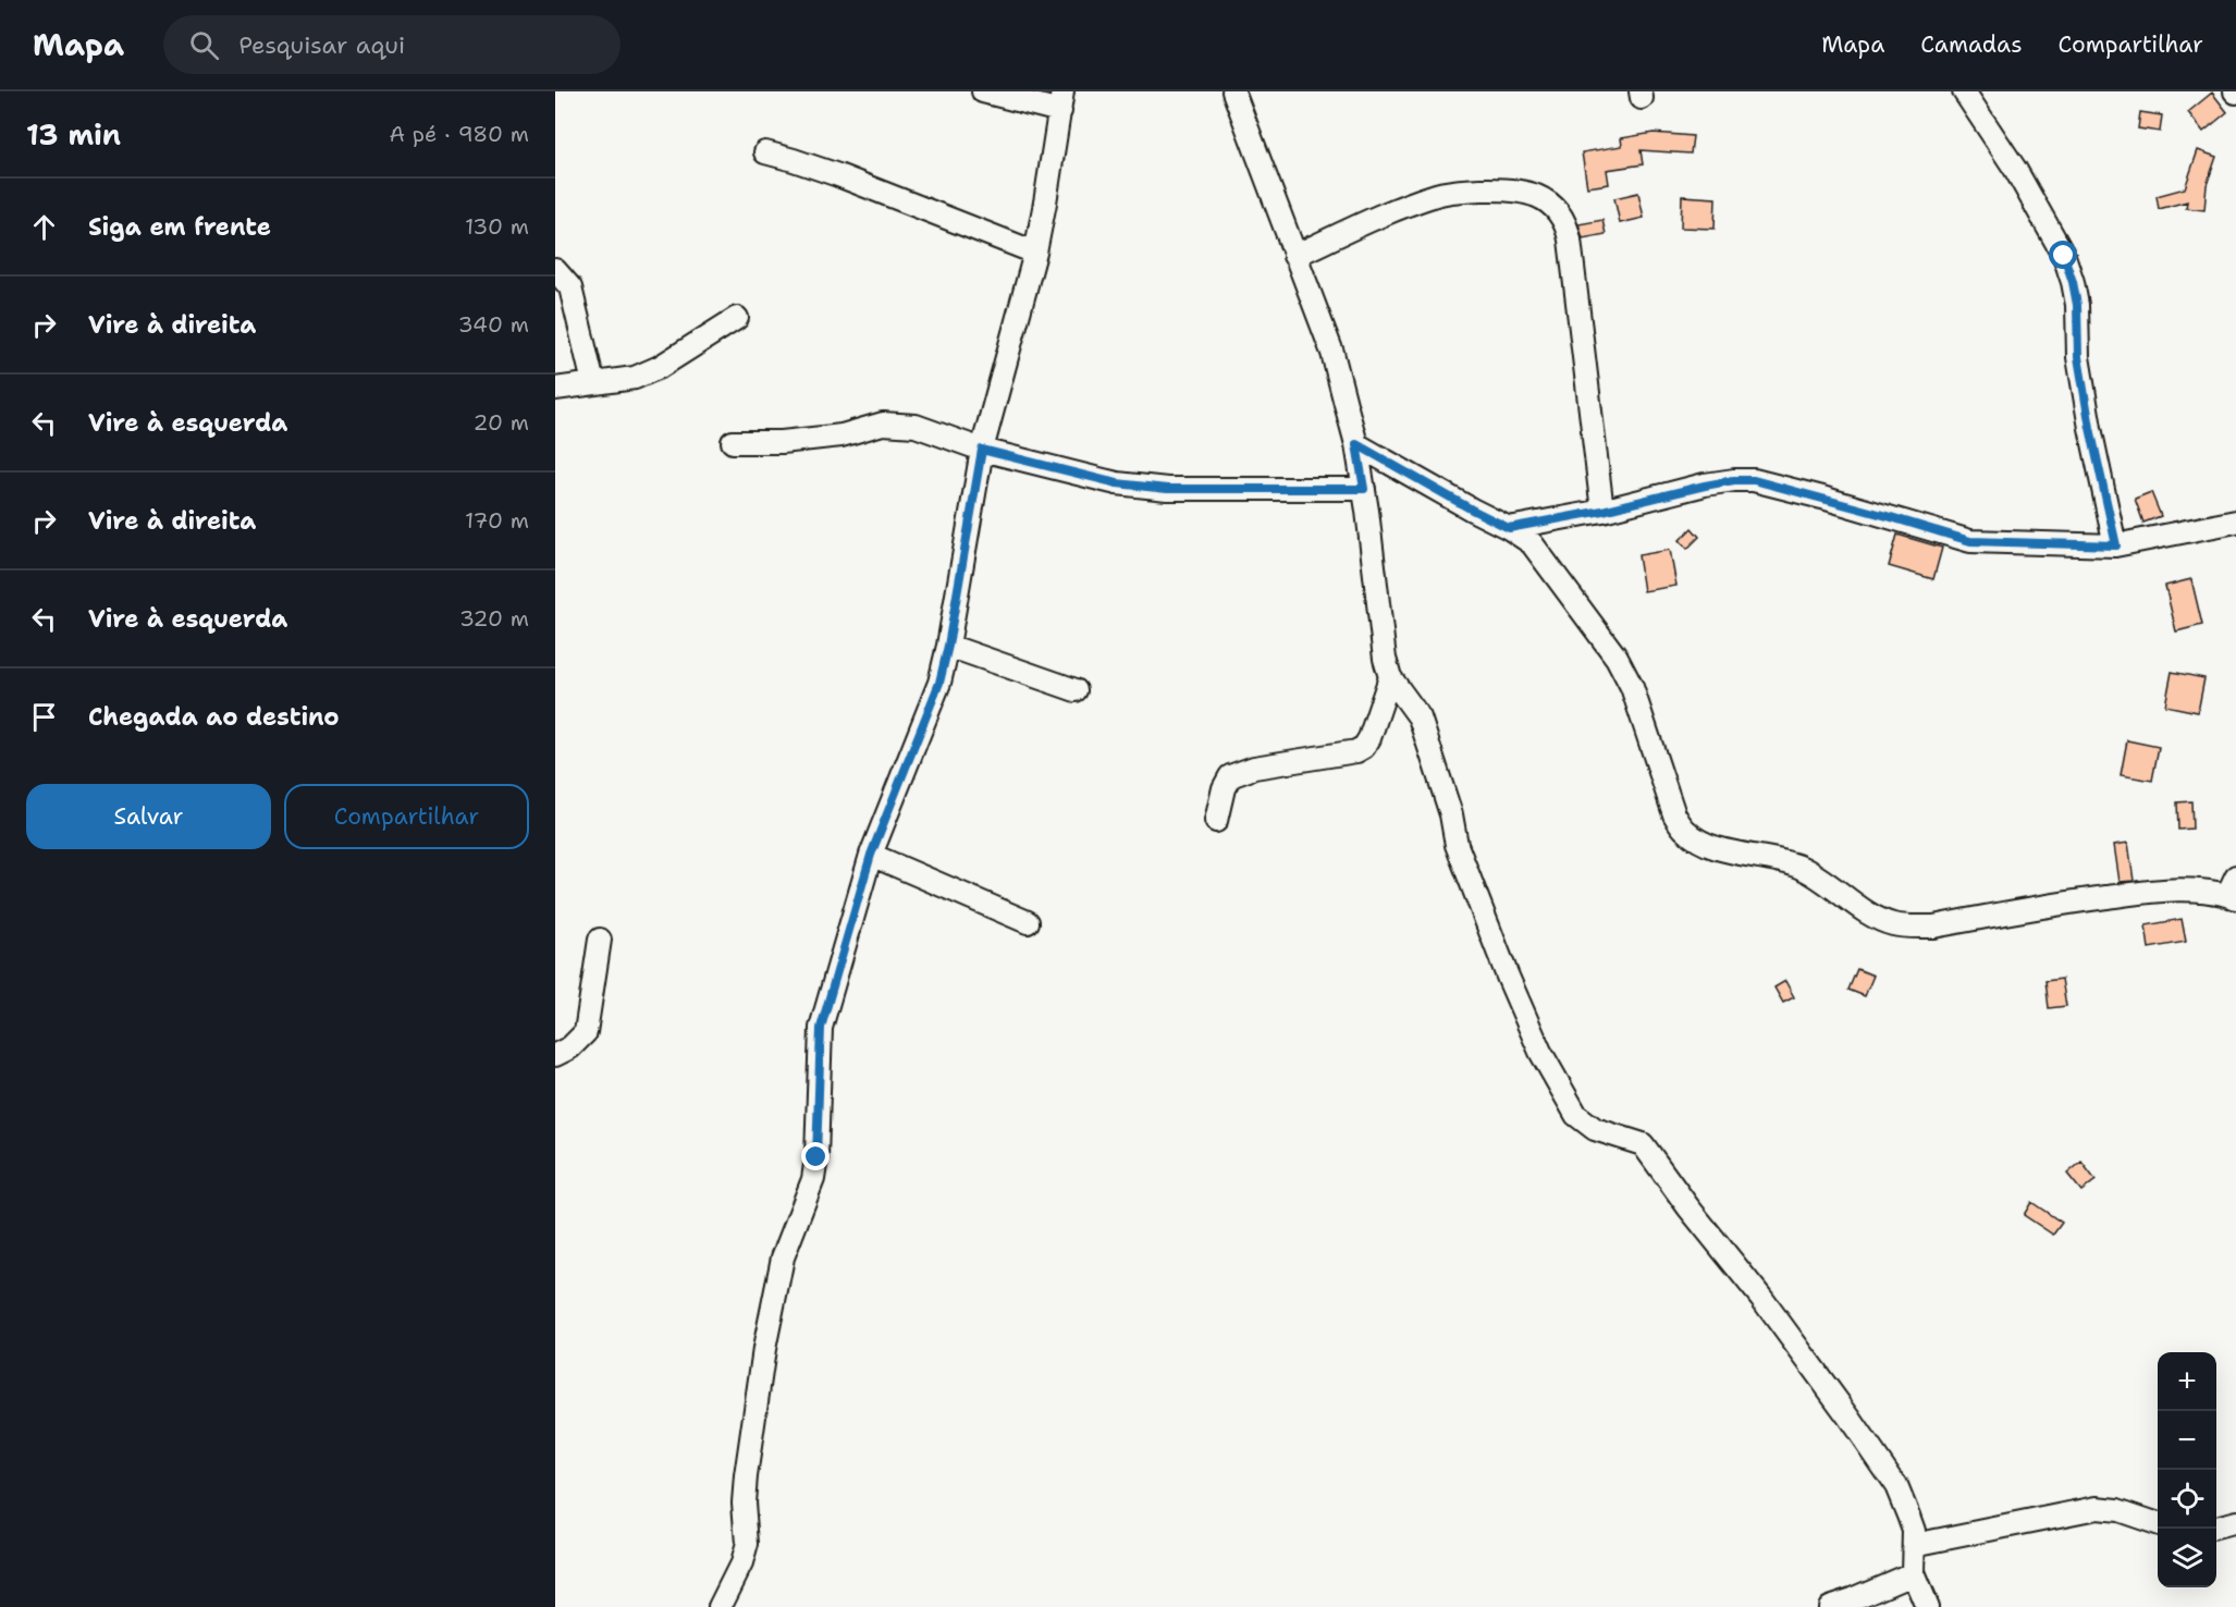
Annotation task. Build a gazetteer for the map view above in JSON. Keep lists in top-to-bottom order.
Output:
{
  "page": {
    "header": "Mapa",
    "search": "Pesquisar aqui",
    "nav": ["Mapa", "Camadas", "Compartilhar"],
    "heading": ["13 min", "A pé · 980 m"],
    "list": [
      ["Siga em frente", "130 m"],
      ["Vire à direita", "340 m"],
      ["Vire à esquerda", "20 m"],
      ["Vire à direita", "170 m"],
      ["Vire à esquerda", "320 m"],
      "Chegada ao destino"
    ],
    "buttons": ["Salvar", "Compartilhar"],
    "map_buttons": ["+", "−"]
  }
}
